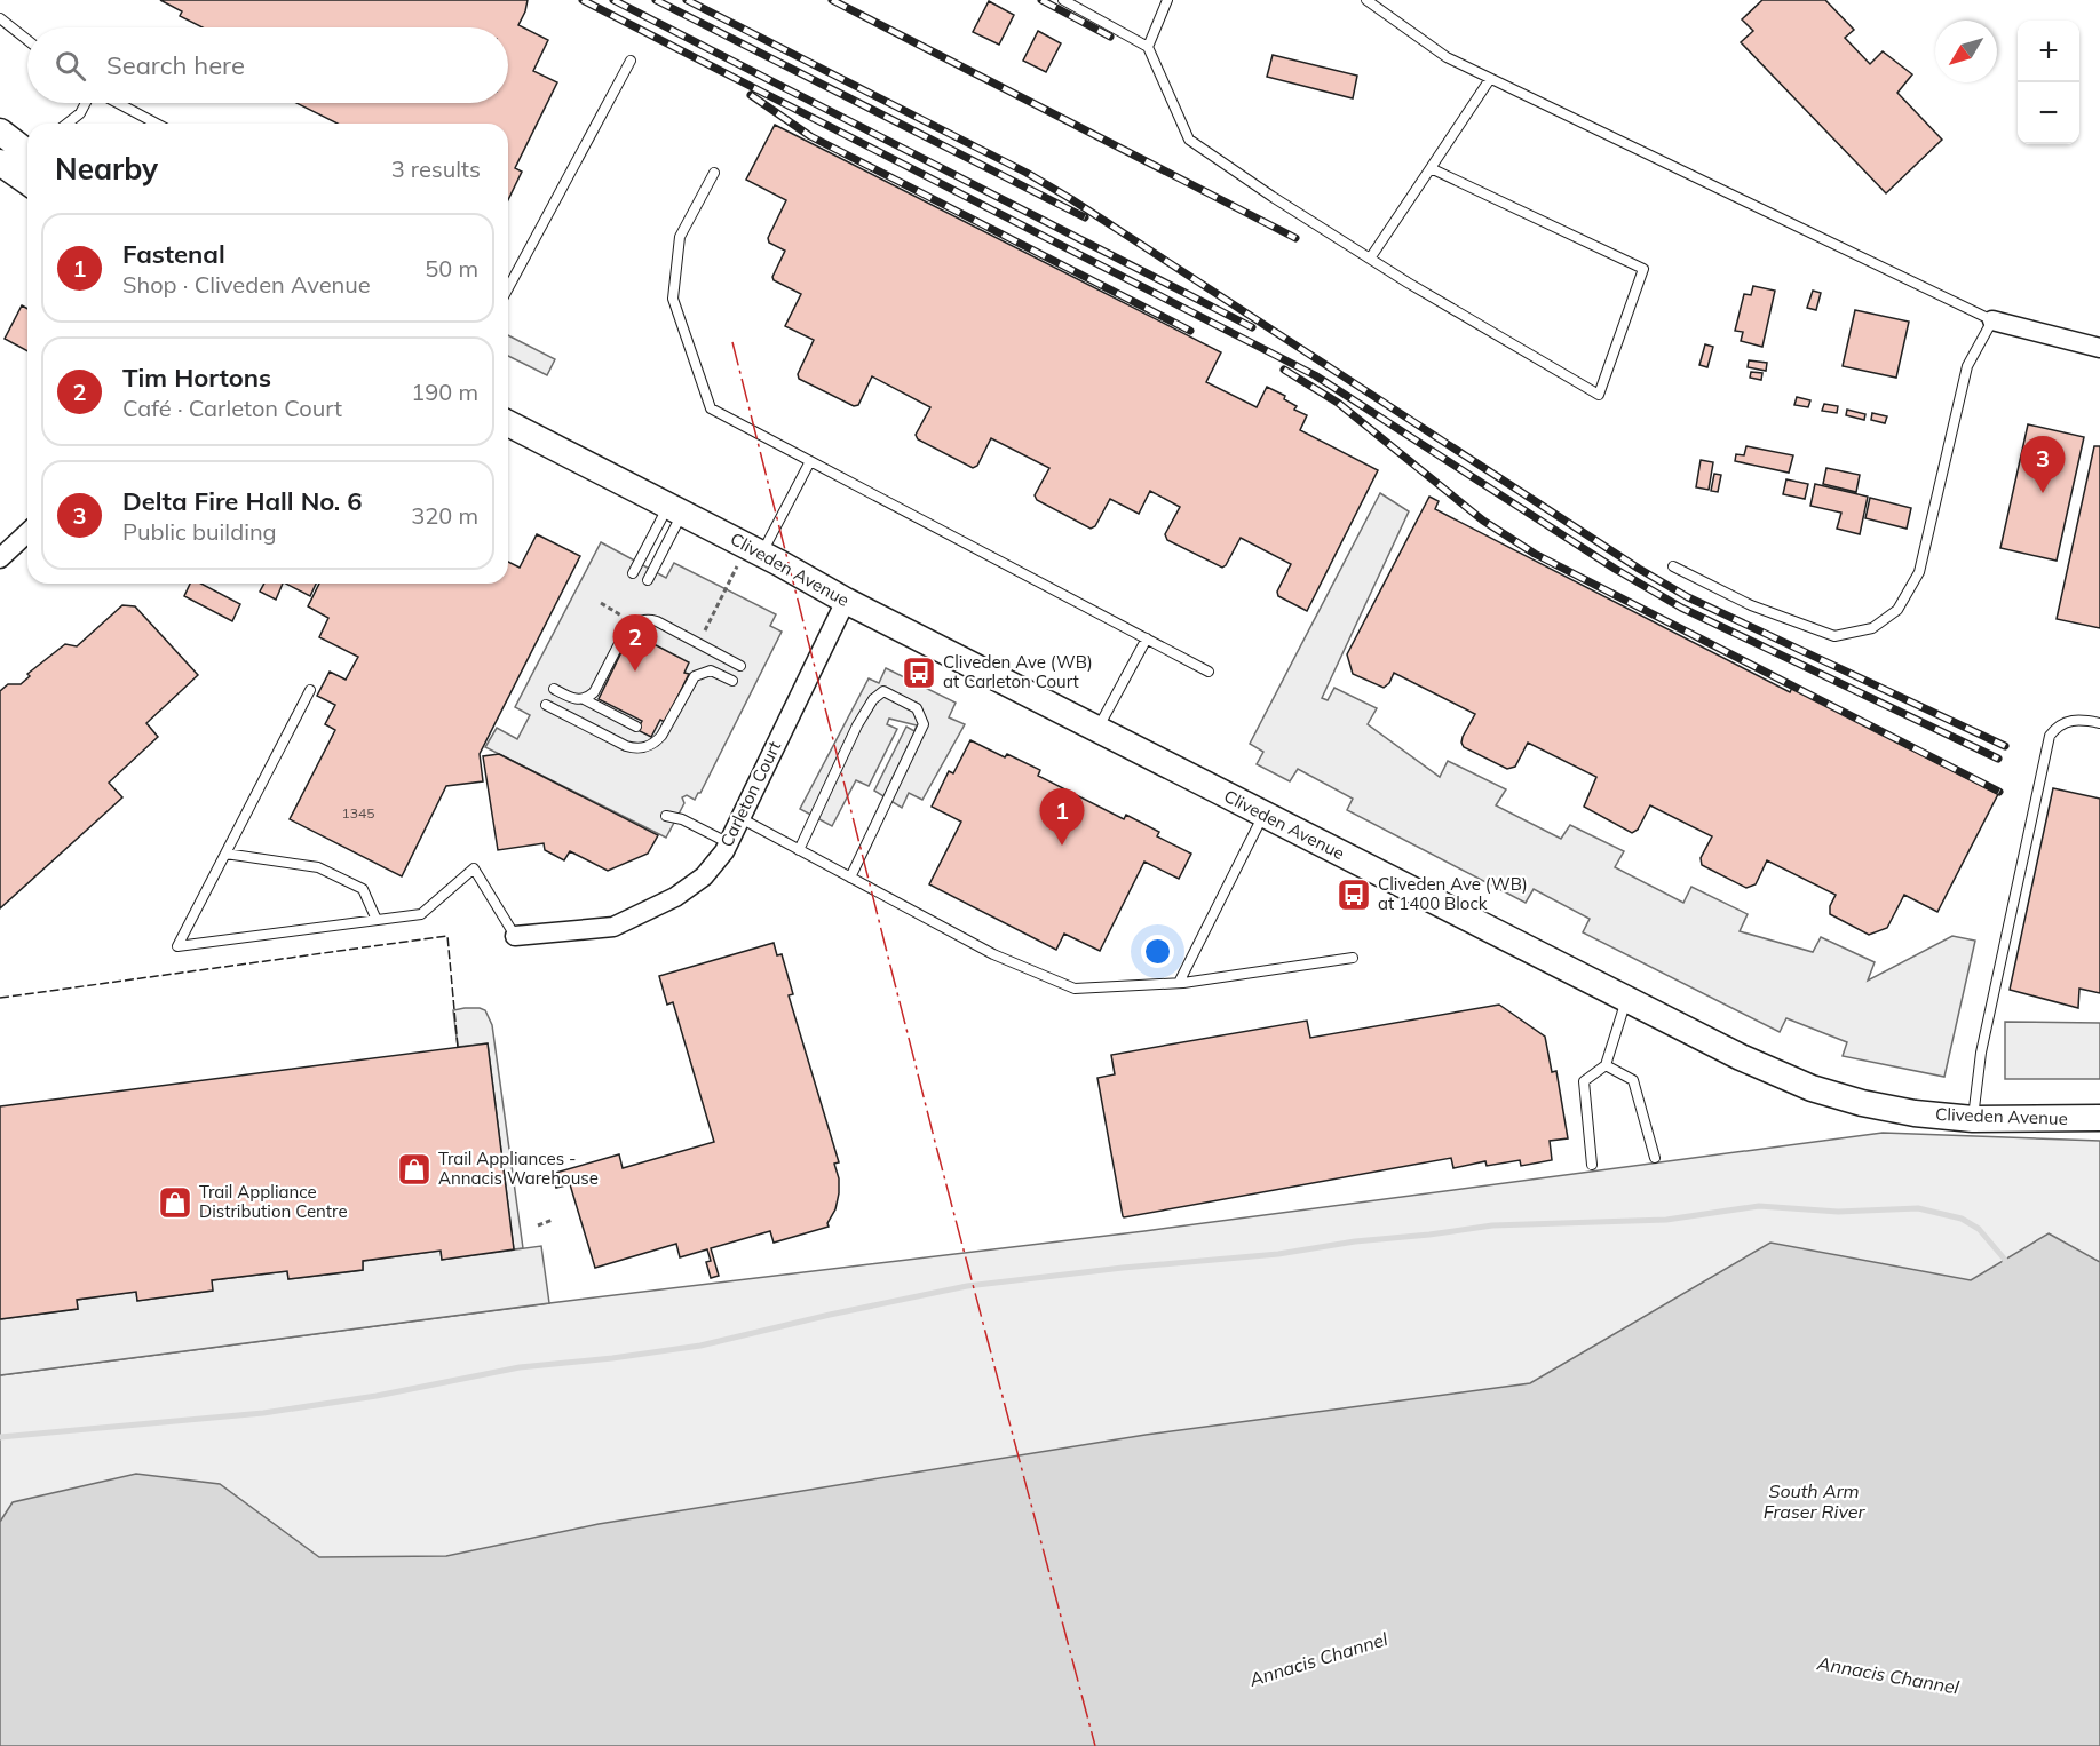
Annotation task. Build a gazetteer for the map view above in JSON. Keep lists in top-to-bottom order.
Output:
{
  "streets": {
    "street": ["Cliveden Avenue", "Carleton Court"]
  },
  "crossings": [
    ["Cliveden Avenue", "Carleton Court"]
  ],
  "water": ["South Arm Fraser River", "Annacis Channel"],
  "places": {
    "bus stop": ["Cliveden Ave (WB) at Carleton Court", "Cliveden Ave (WB) at 1400 Block"],
    "shop": ["Trail Appliances - Annacis Warehouse", "Trail Appliance Distribution Centre"]
  },
  "house_numbers": ["1345"],
  "north": "bottom left",
  "page": {
    "map_buttons": ["+", "−"],
    "search": "Search here",
    "heading": ["Nearby", "3 results"],
    "list": [
      {
        "mark": "1",
        "name": "Fastenal",
        "note": "Shop · Cliveden Avenue",
        "value": "50 m"
      },
      {
        "mark": "2",
        "name": "Tim Hortons",
        "note": "Café · Carleton Court",
        "value": "190 m"
      },
      {
        "mark": "3",
        "name": "Delta Fire Hall No. 6",
        "note": "Public building",
        "value": "320 m"
      }
    ],
    "pins": ["3", "2", "1"]
  }
}
